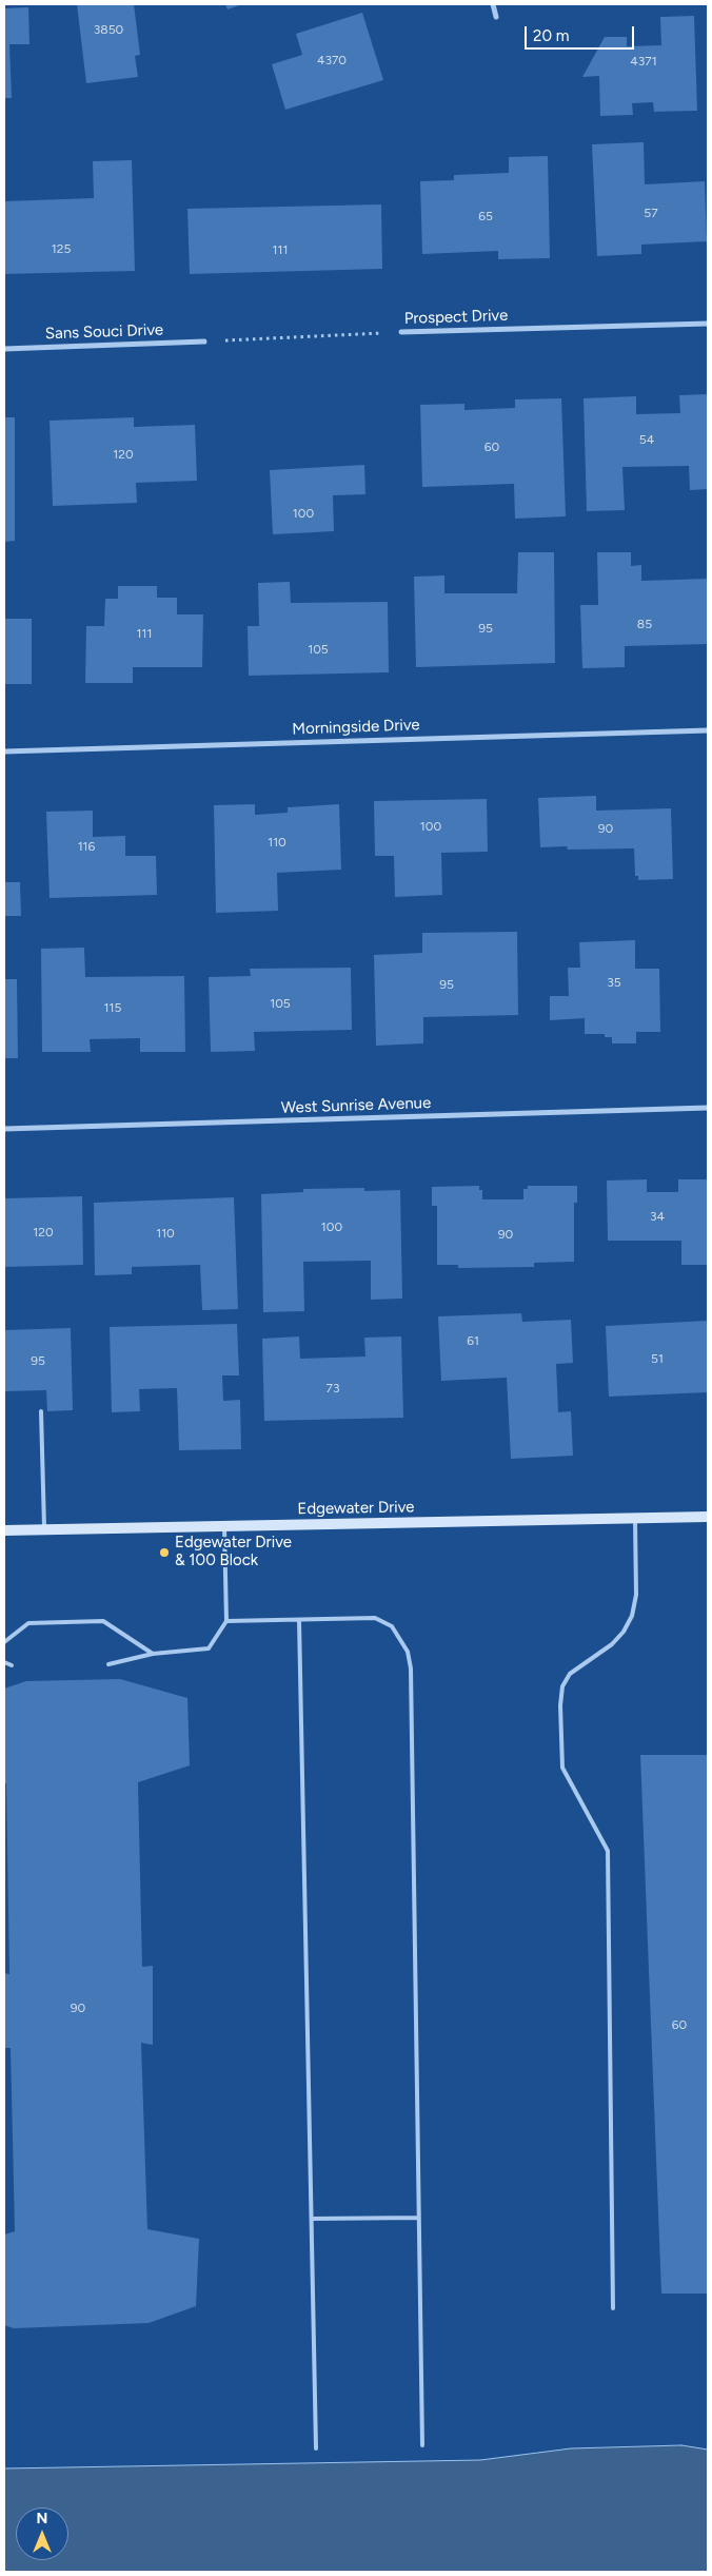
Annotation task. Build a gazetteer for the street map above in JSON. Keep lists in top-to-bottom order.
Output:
{
  "streets": {
    "street": [
      "Prospect Drive",
      "Sans Souci Drive",
      "Morningside Drive",
      "West Sunrise Avenue",
      "Edgewater Drive"
    ]
  },
  "crossings": [
    ["Prospect Drive", "Sans Souci Drive"]
  ],
  "places": ["Edgewater Drive & 100 Block"],
  "house_numbers": [
    "3850",
    "4370",
    "4371",
    "57",
    "65",
    "125",
    "111",
    "54",
    "60",
    "120",
    "100",
    "85",
    "95",
    "111",
    "105",
    "100",
    "90",
    "110",
    "116",
    "35",
    "95",
    "105",
    "115",
    "34",
    "100",
    "120",
    "110",
    "90",
    "61",
    "51",
    "95",
    "73",
    "90",
    "60"
  ],
  "scale_bar": "20 m",
  "north": "top"
}
